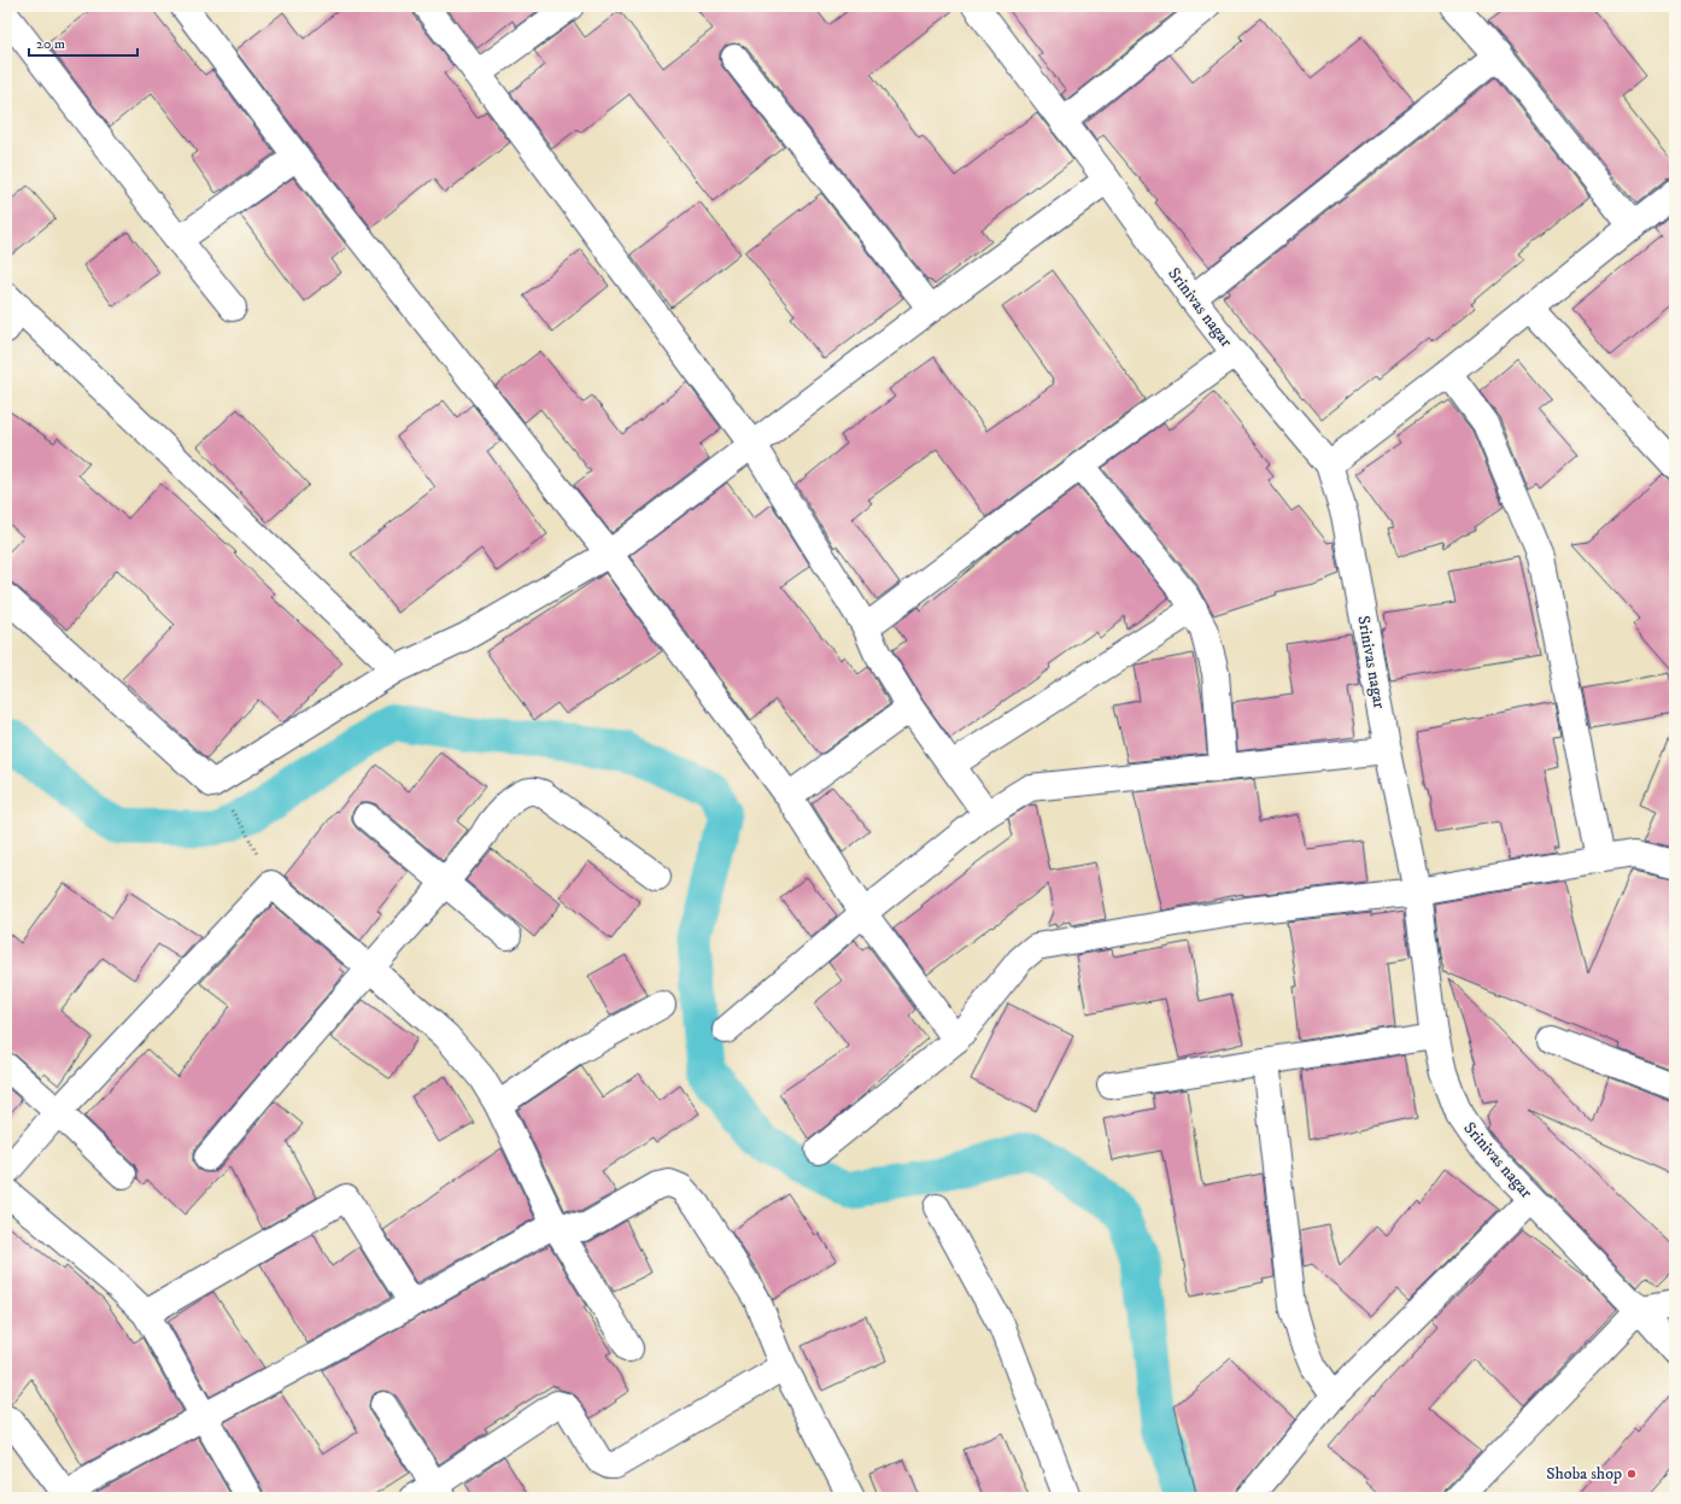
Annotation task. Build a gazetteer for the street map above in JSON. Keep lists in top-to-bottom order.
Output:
{
  "streets": {
    "street": ["Srinivas nagar"]
  },
  "places": ["Shoba shop"],
  "scale_bar": "20 m"
}
